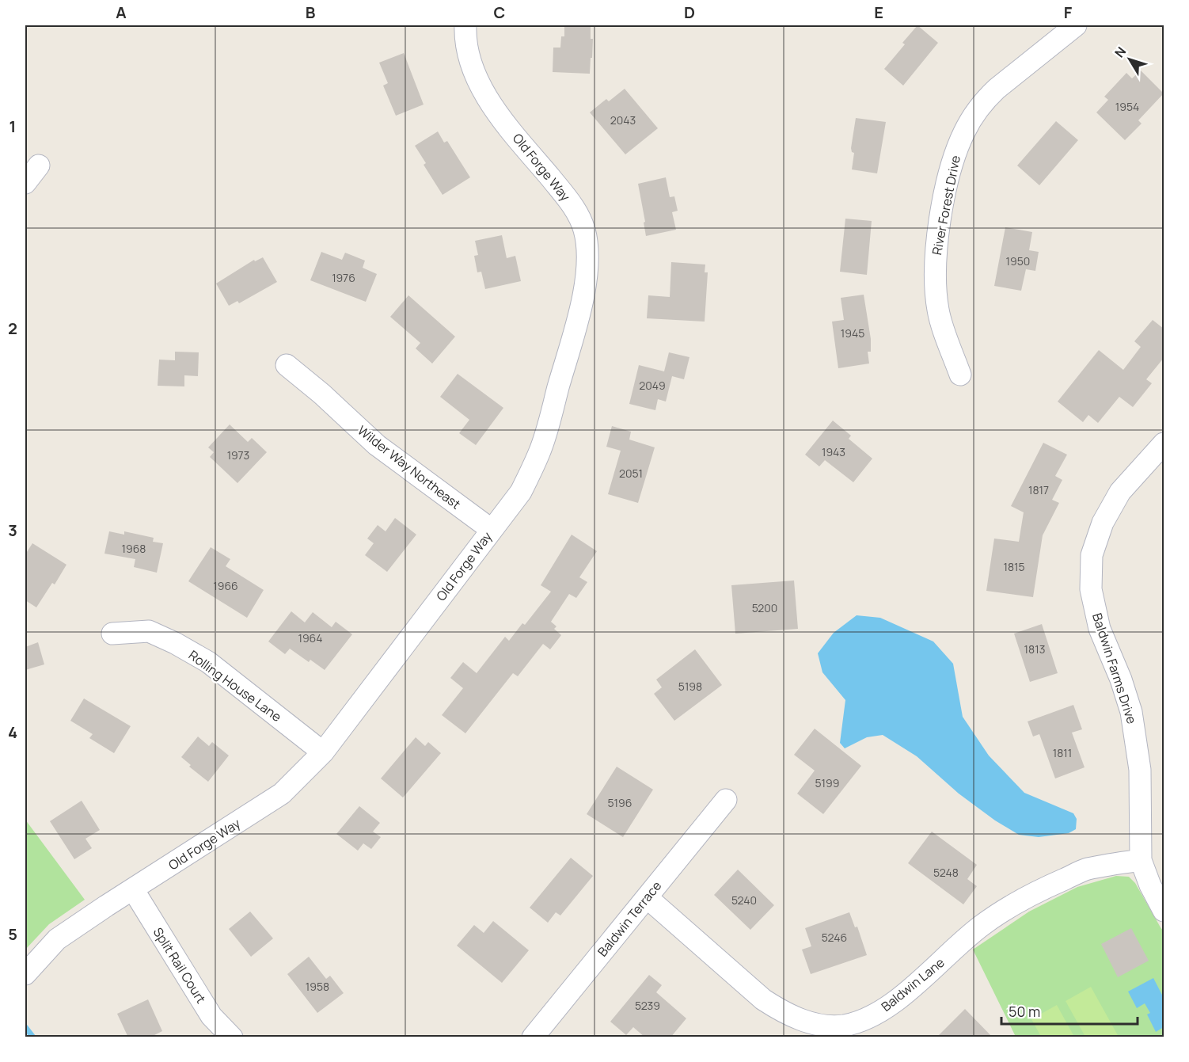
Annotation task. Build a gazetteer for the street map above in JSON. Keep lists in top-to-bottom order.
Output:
{
  "streets": {
    "street": [
      "Old Forge Way",
      "River Forest Drive",
      "Wilder Way Northeast",
      "Baldwin Farms Drive",
      "Rolling House Lane",
      "Baldwin Terrace",
      "Split Rail Court",
      "Baldwin Lane"
    ]
  },
  "crossings": [
    ["Old Forge Way", "Wilder Way Northeast"],
    ["Old Forge Way", "Rolling House Lane"],
    ["Old Forge Way", "Split Rail Court"],
    ["Baldwin Farms Drive", "Baldwin Lane"],
    ["Baldwin Terrace", "Baldwin Lane"]
  ],
  "house_numbers": [
    "1954",
    "2043",
    "1950",
    "1976",
    "1945",
    "2049",
    "1943",
    "1973",
    "2051",
    "1817",
    "1968",
    "1815",
    "1966",
    "5200",
    "1964",
    "1813",
    "5198",
    "1811",
    "5199",
    "5196",
    "5248",
    "5240",
    "5246",
    "1958",
    "5239"
  ],
  "scale_bar": "50 m",
  "north": "top left",
  "grid": {
    "columns": [
      "A",
      "B",
      "C",
      "D",
      "E",
      "F"
    ],
    "rows": [
      "1",
      "2",
      "3",
      "4",
      "5"
    ]
  }
}
